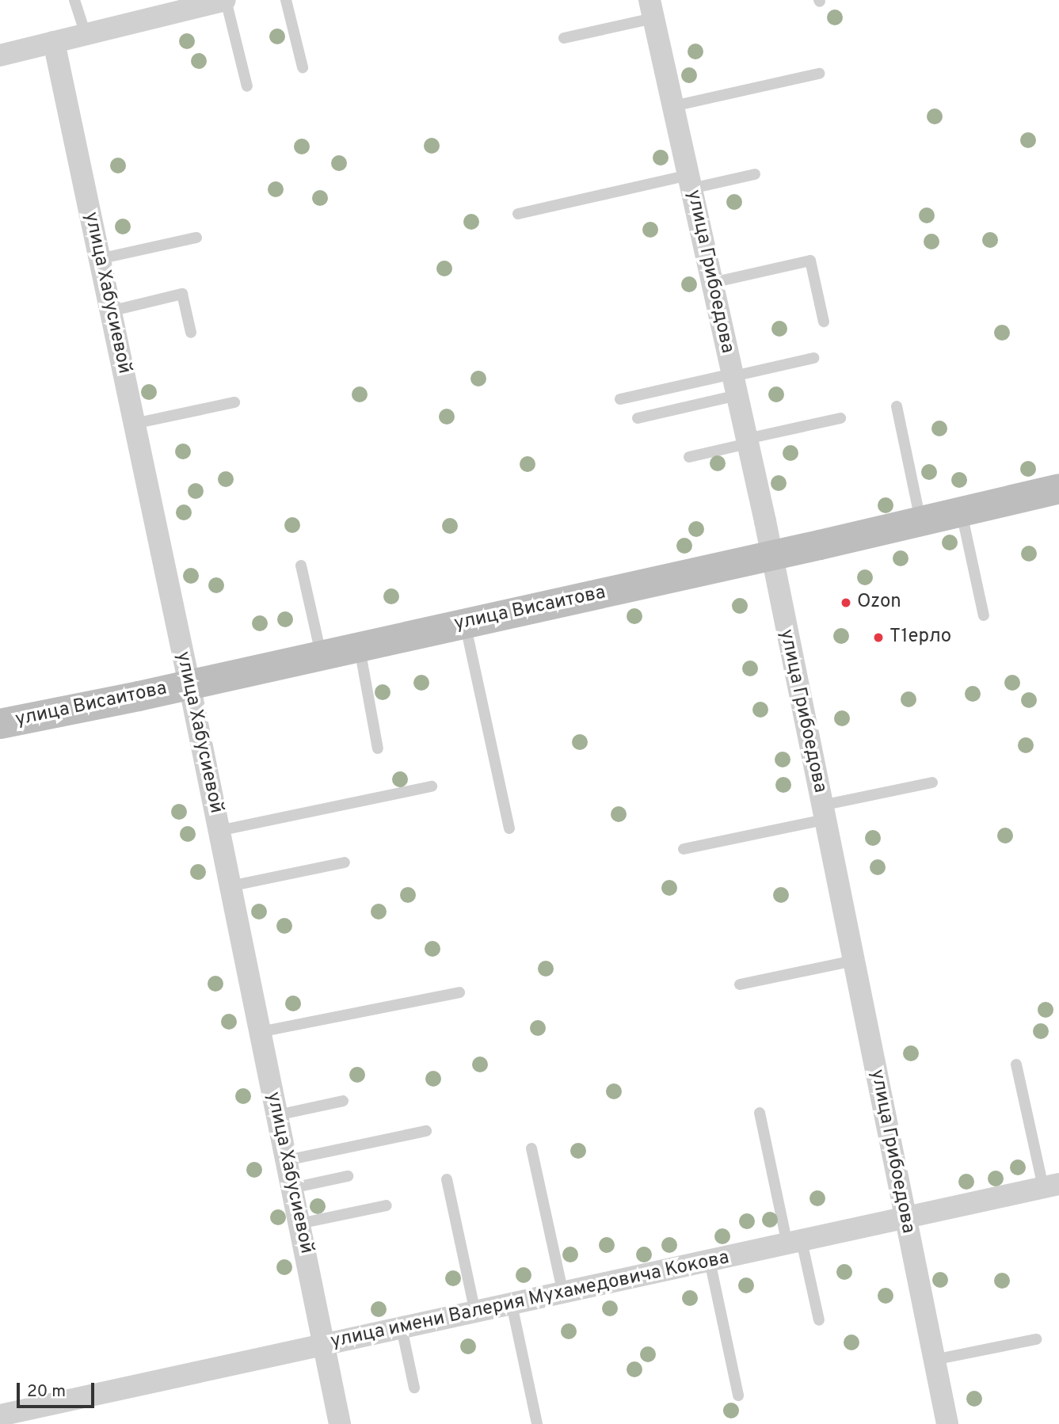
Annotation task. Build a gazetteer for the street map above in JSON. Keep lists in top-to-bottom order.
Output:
{
  "streets": {
    "main road": ["улица Висаитова"],
    "street": ["улица Грибоедова", "улица Хабусиевой", "улица имени Валерия Мухамедовича Кокова"]
  },
  "crossings": [
    ["улица Грибоедова", "улица Висаитова"],
    ["улица Грибоедова", "улица имени Валерия Мухамедовича Кокова"],
    ["улица Хабусиевой", "улица Висаитова"],
    ["улица Хабусиевой", "улица имени Валерия Мухамедовича Кокова"]
  ],
  "places": ["Ozon", "Т1ерло"],
  "scale_bar": "20 m"
}
